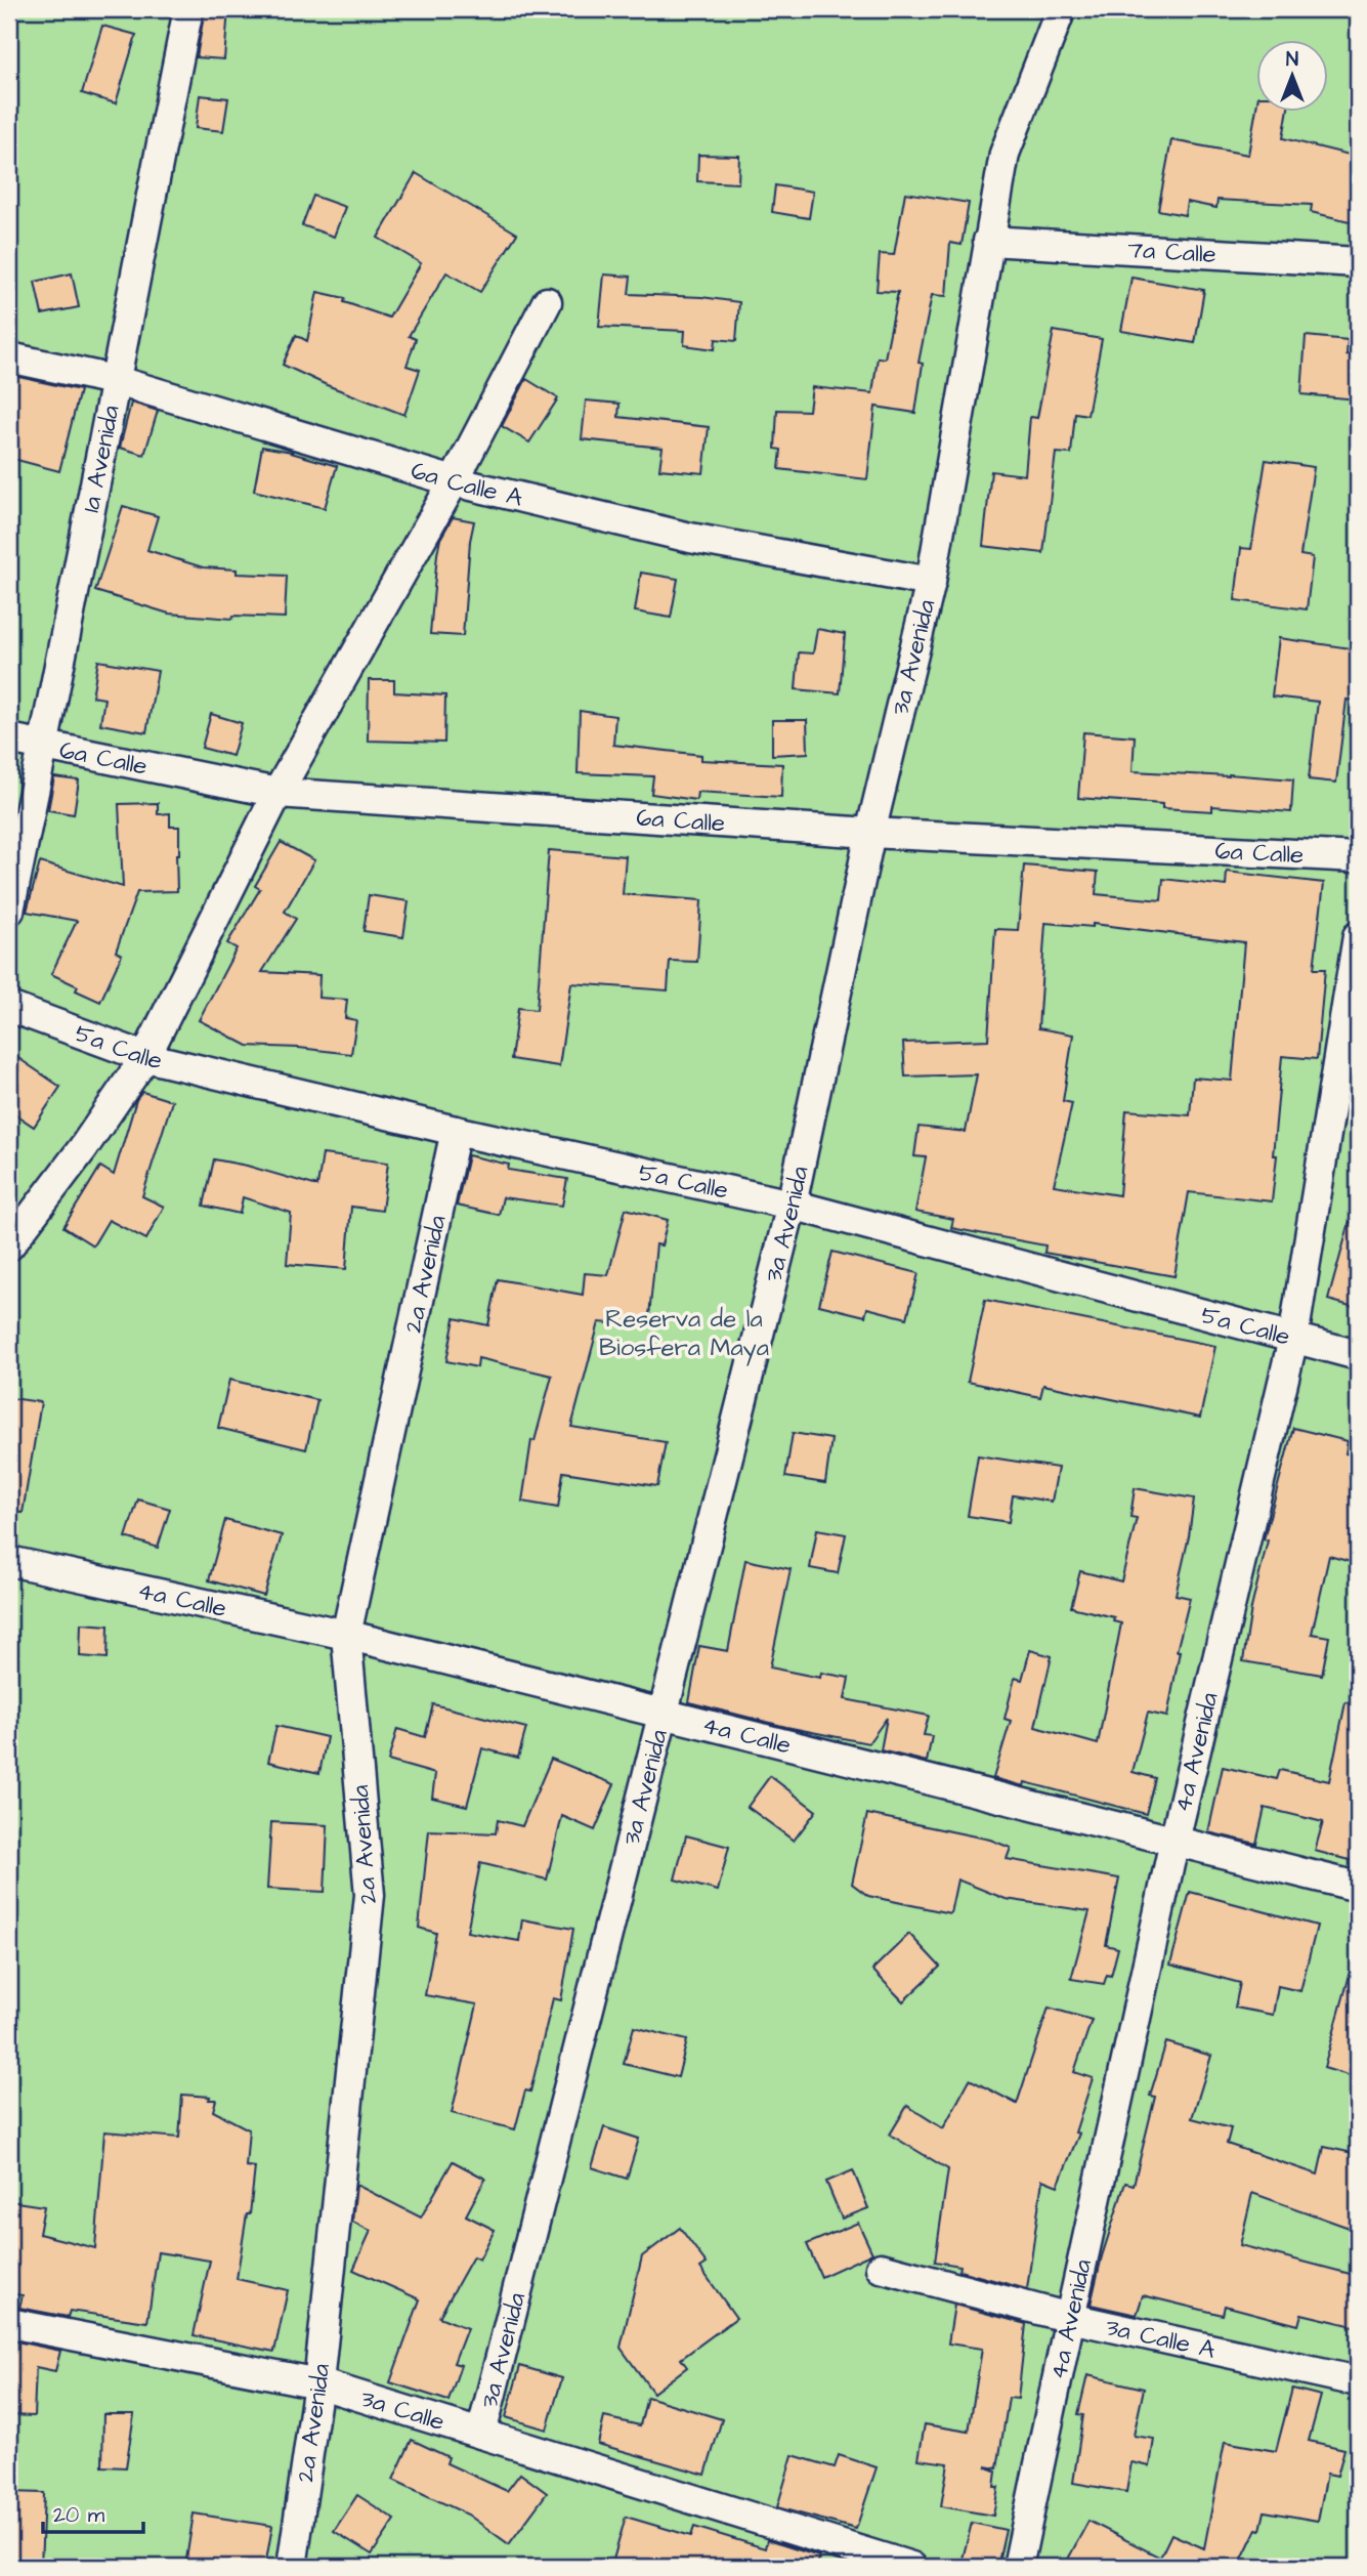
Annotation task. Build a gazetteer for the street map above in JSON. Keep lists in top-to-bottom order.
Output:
{
  "streets": {
    "street": [
      "7a Calle",
      "1a Avenida",
      "6a Calle A",
      "3a Avenida",
      "6a Calle",
      "5a Calle",
      "2a Avenida",
      "4a Calle",
      "4a Avenida",
      "3a Calle A",
      "3a Calle"
    ]
  },
  "crossings": [
    ["7a Calle", "3a Avenida"],
    ["1a Avenida", "6a Calle A"],
    ["1a Avenida", "6a Calle"],
    ["6a Calle A", "3a Avenida"],
    ["3a Avenida", "6a Calle"],
    ["3a Avenida", "5a Calle"],
    ["3a Avenida", "4a Calle"],
    ["3a Avenida", "3a Calle"],
    ["5a Calle", "2a Avenida"],
    ["5a Calle", "4a Avenida"],
    ["2a Avenida", "4a Calle"],
    ["2a Avenida", "3a Calle"],
    ["4a Calle", "4a Avenida"],
    ["4a Avenida", "3a Calle A"]
  ],
  "parks": ["Reserva de la Biosfera Maya"],
  "scale_bar": "20 m",
  "north": "top"
}
